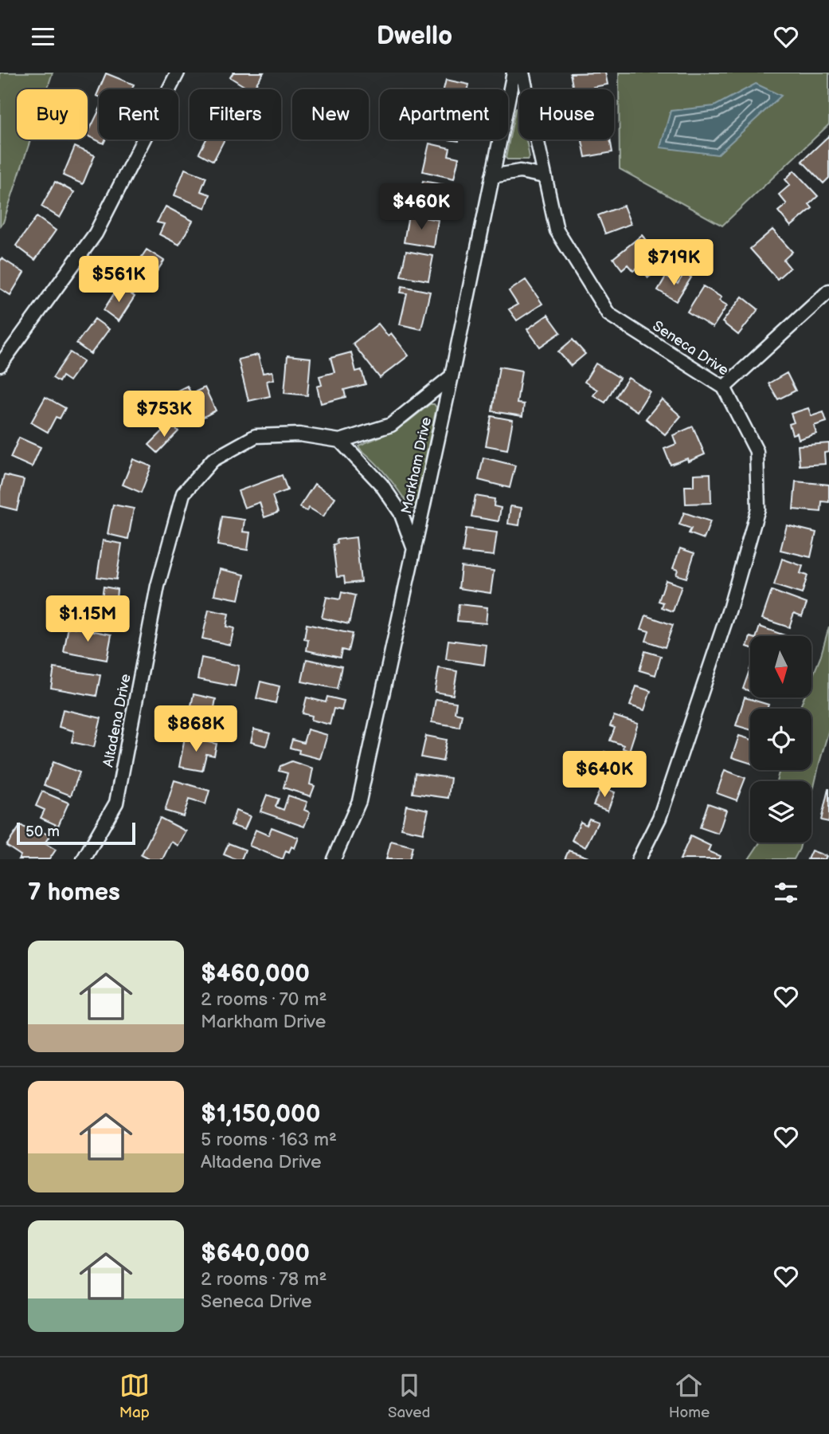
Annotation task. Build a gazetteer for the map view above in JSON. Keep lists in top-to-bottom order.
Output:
{
  "streets": {
    "street": ["Seneca Drive", "Markham Drive", "Altadena Drive"]
  },
  "crossings": [
    ["Markham Drive", "Altadena Drive"]
  ],
  "scale_bar": "50 m",
  "north": "bottom",
  "page": {
    "header": "Dwello",
    "chip": [
      "Buy",
      "Rent",
      "Filters",
      "New",
      "Apartment",
      "House"
    ],
    "price": [
      "$460K",
      "$719K",
      "$561K",
      "$753K",
      "$1.15M",
      "$868K",
      "$640K"
    ],
    "scale": "50 m",
    "heading": "7 homes",
    "list": [
      {
        "name": "$460,000",
        "note": "2 rooms · 70 m² · Markham Drive"
      },
      {
        "name": "$1,150,000",
        "note": "5 rooms · 163 m² · Altadena Drive"
      },
      {
        "name": "$640,000",
        "note": "2 rooms · 78 m² · Seneca Drive"
      }
    ],
    "tabs": ["Map", "Saved", "Home"]
  }
}
